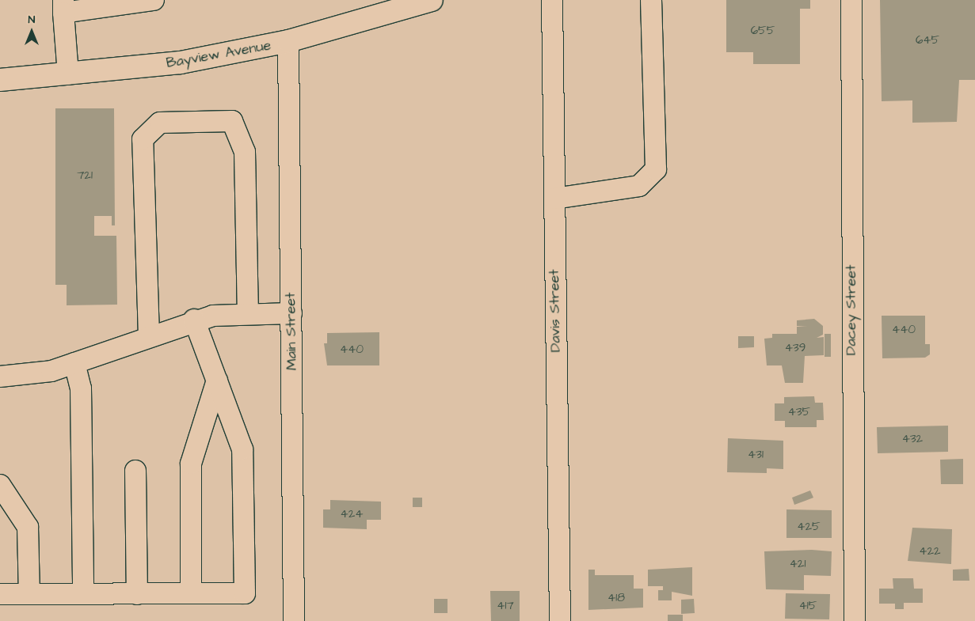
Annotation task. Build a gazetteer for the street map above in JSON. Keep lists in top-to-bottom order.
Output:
{
  "streets": {
    "main road": ["Bayview Avenue"],
    "street": ["Dacey Street", "Davis Street", "Main Street"]
  },
  "crossings": [
    ["Bayview Avenue", "Main Street"]
  ],
  "house_numbers": [
    "655",
    "645",
    "721",
    "440",
    "439",
    "440",
    "435",
    "432",
    "431",
    "424",
    "425",
    "422",
    "421",
    "418",
    "417",
    "415"
  ],
  "north": "top"
}
